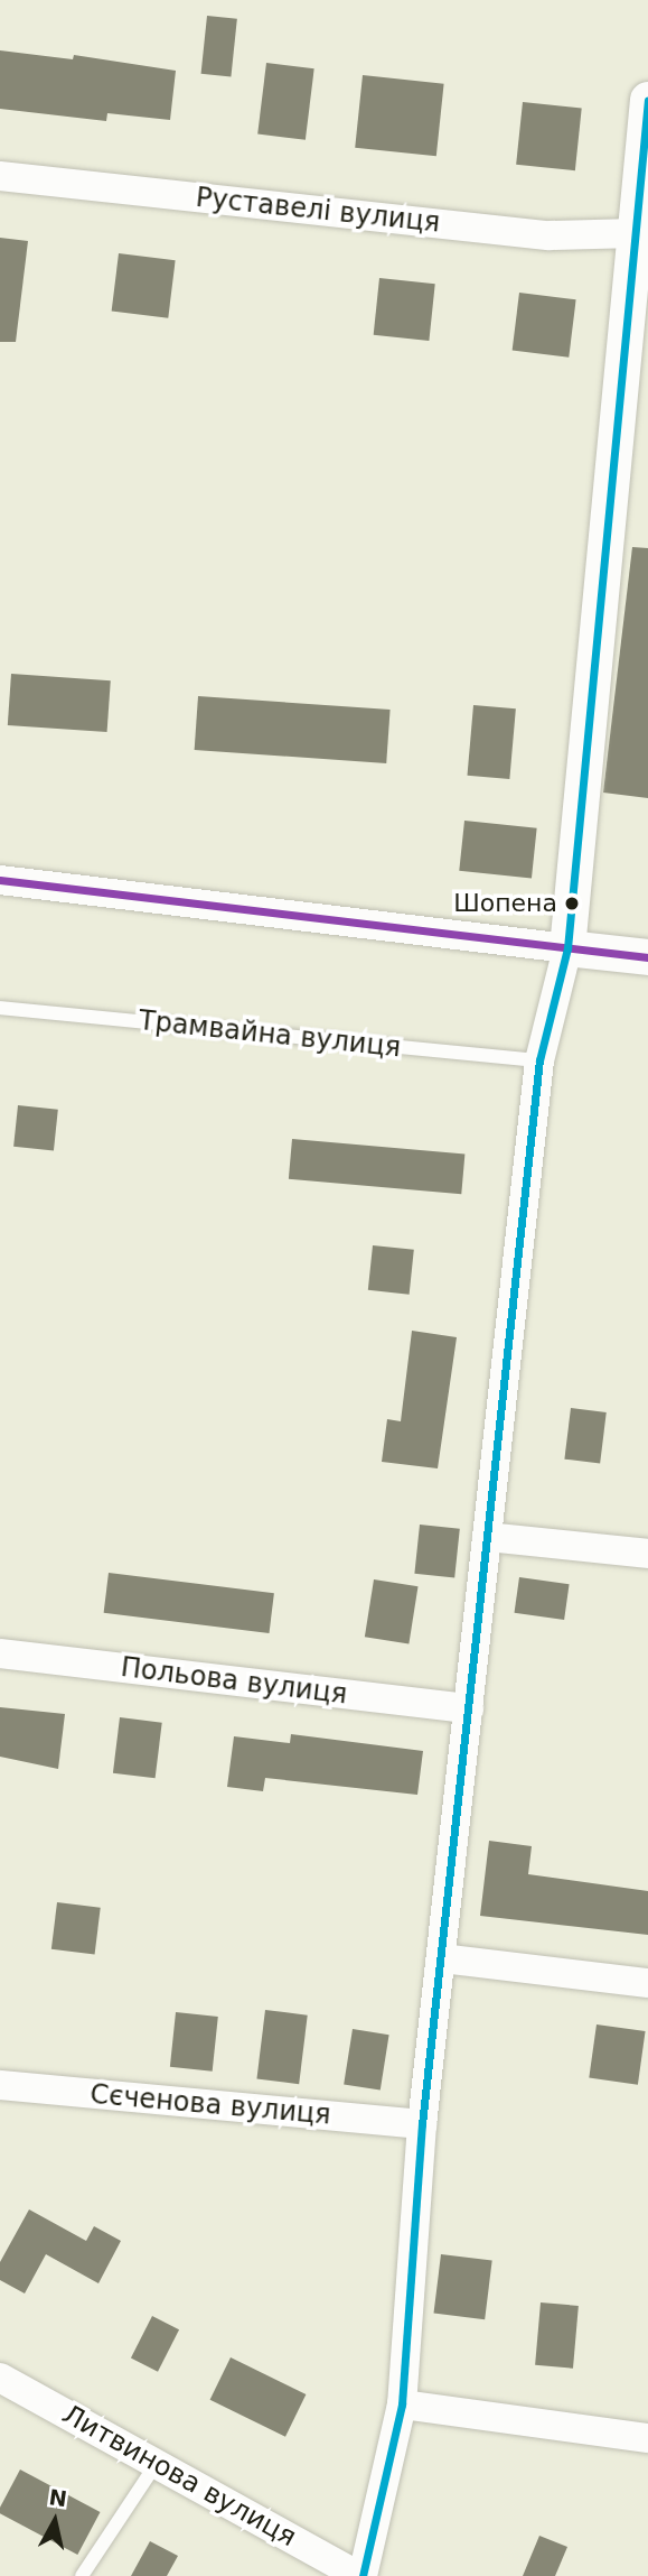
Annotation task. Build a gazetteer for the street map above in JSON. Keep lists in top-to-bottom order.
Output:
{
  "streets": {
    "street": [
      "Руставелі вулиця",
      "Польова вулиця",
      "Сєченова вулиця",
      "Литвинова вулиця"
    ],
    "lane": ["Трамвайна вулиця"]
  },
  "places": ["Шопена"],
  "north": "top"
}
